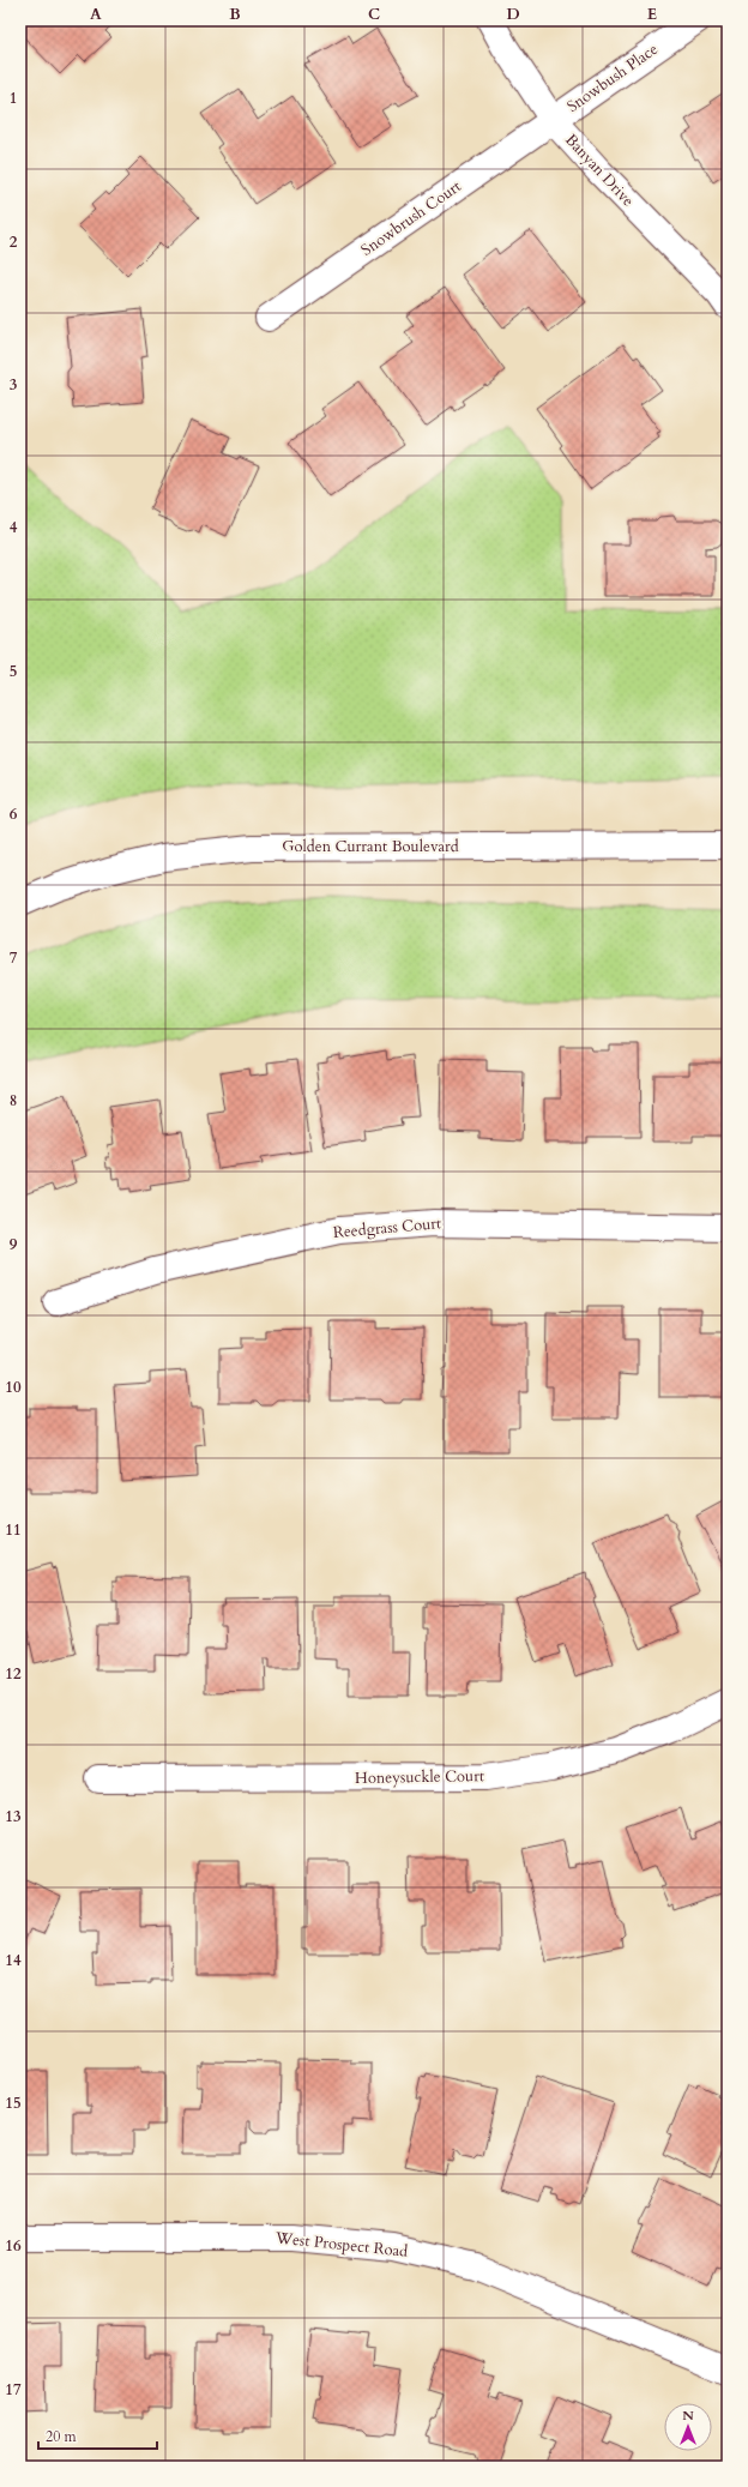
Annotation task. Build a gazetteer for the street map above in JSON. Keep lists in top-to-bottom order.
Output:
{
  "streets": {
    "street": [
      "Snowbush Place",
      "Banyan Drive",
      "Snowbrush Court",
      "Golden Currant Boulevard",
      "Reedgrass Court",
      "Honeysuckle Court",
      "West Prospect Road"
    ]
  },
  "crossings": [
    ["Snowbush Place", "Banyan Drive"],
    ["Snowbush Place", "Snowbrush Court"],
    ["Banyan Drive", "Snowbrush Court"]
  ],
  "scale_bar": "20 m",
  "north": "top",
  "grid": {
    "columns": [
      "A",
      "B",
      "C",
      "D",
      "E"
    ],
    "rows": [
      "1",
      "2",
      "3",
      "4",
      "5",
      "6",
      "7",
      "8",
      "9",
      "10",
      "11",
      "12",
      "13",
      "14",
      "15",
      "16",
      "17"
    ]
  }
}
